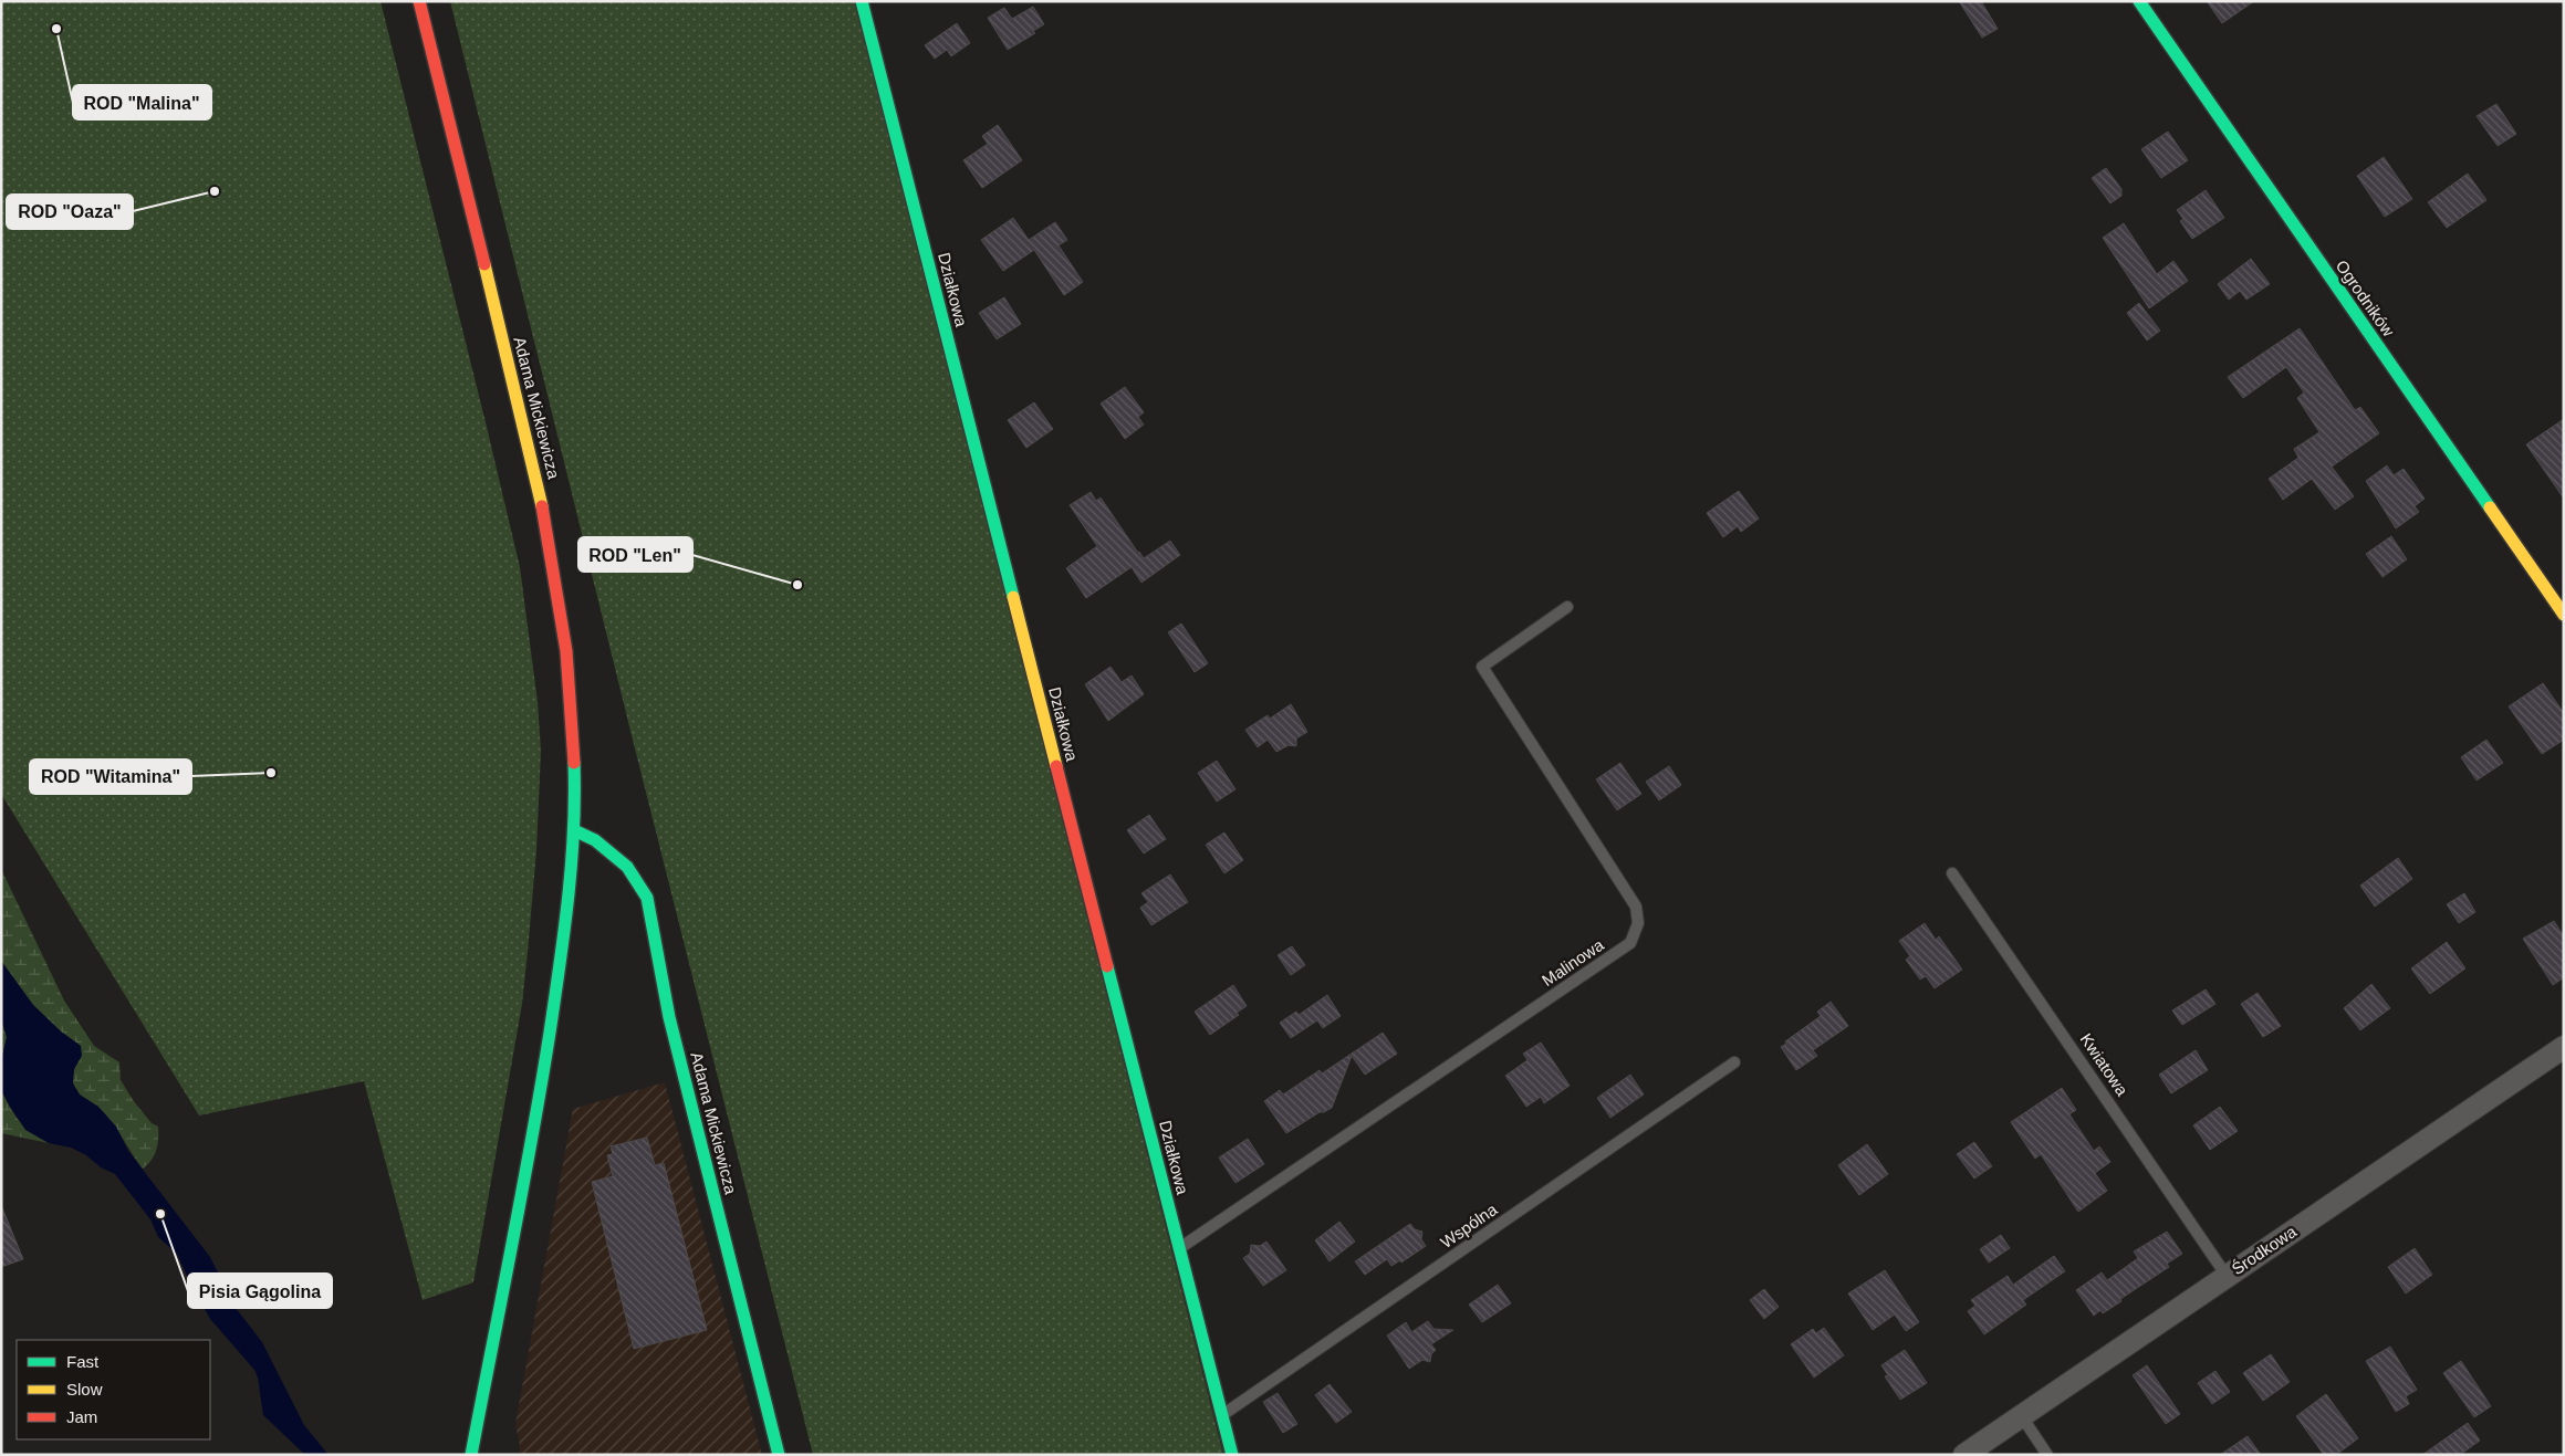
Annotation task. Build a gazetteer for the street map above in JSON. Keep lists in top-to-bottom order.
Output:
{
  "streets": {
    "street": [
      "Działkowa",
      "Ogrodników",
      "Adama Mickiewicza",
      "Środkowa"
    ],
    "lane": ["Malinowa", "Kwiatowa", "Wspólna"]
  },
  "crossings": [
    ["Działkowa", "Malinowa"],
    ["Działkowa", "Wspólna"],
    ["Kwiatowa", "Środkowa"]
  ],
  "places": [
    "ROD \"Malina\"",
    "ROD \"Oaza\"",
    "ROD \"Len\"",
    "ROD \"Witamina\"",
    "Pisia Gągolina"
  ],
  "legend": ["Fast", "Slow", "Jam"]
}
